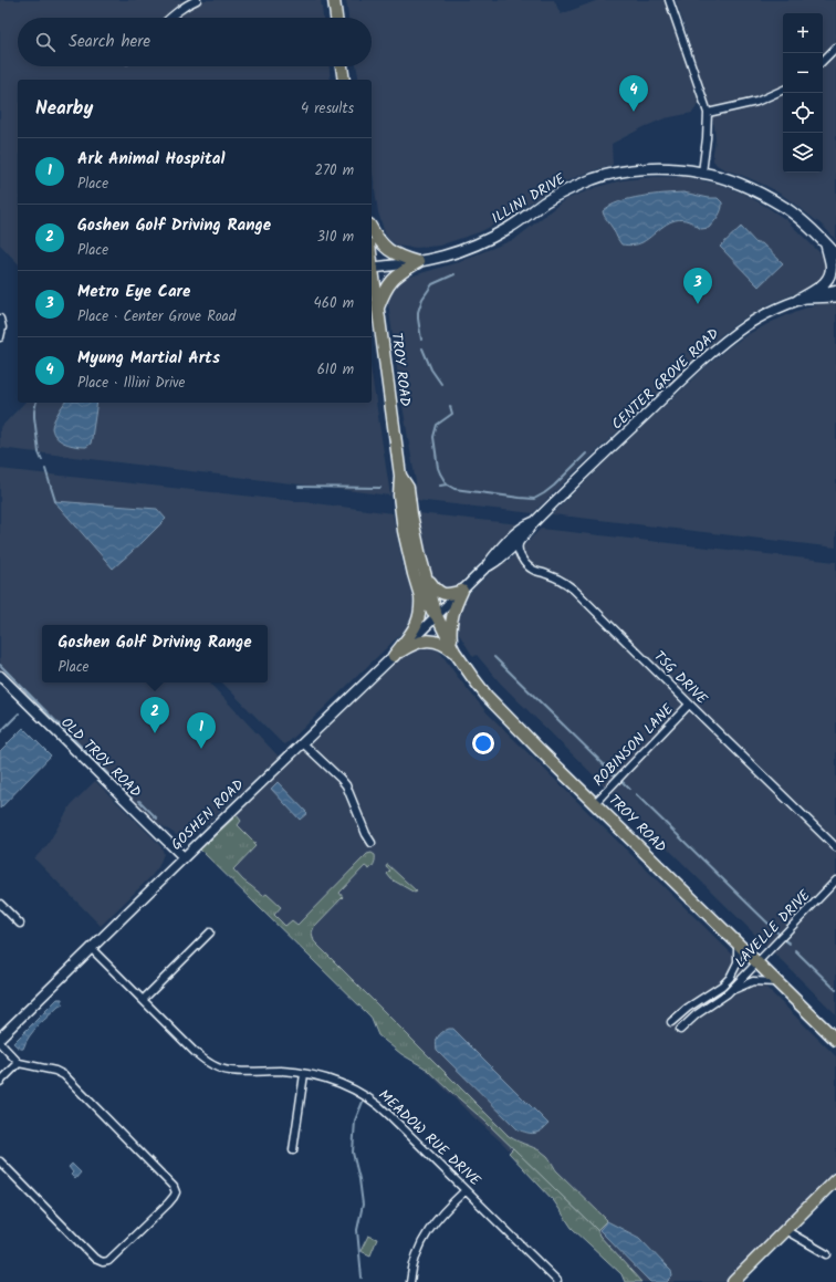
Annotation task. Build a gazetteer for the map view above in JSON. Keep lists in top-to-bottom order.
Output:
{
  "streets": {
    "main road": ["ILLINI DRIVE", "TROY ROAD"],
    "street": [
      "CENTER GROVE ROAD",
      "TSG DRIVE",
      "ROBINSON LANE",
      "OLD TROY ROAD",
      "GOSHEN ROAD",
      "LAVELLE DRIVE",
      "MEADOW RUE DRIVE"
    ]
  },
  "crossings": [
    ["ILLINI DRIVE", "TROY ROAD"],
    ["TROY ROAD", "CENTER GROVE ROAD"],
    ["TROY ROAD", "ROBINSON LANE"],
    ["TROY ROAD", "GOSHEN ROAD"],
    ["TROY ROAD", "LAVELLE DRIVE"],
    ["CENTER GROVE ROAD", "TSG DRIVE"],
    ["CENTER GROVE ROAD", "GOSHEN ROAD"],
    ["TSG DRIVE", "ROBINSON LANE"],
    ["OLD TROY ROAD", "GOSHEN ROAD"],
    ["GOSHEN ROAD", "MEADOW RUE DRIVE"]
  ],
  "page": {
    "map_buttons": ["+", "−"],
    "search": "Search here",
    "pins": [
      "4",
      "3",
      "2",
      "1"
    ],
    "heading": ["Nearby", "4 results"],
    "list": [
      {
        "mark": "1",
        "name": "Ark Animal Hospital",
        "note": "Place",
        "value": "270 m"
      },
      {
        "mark": "2",
        "name": "Goshen Golf Driving Range",
        "note": "Place",
        "value": "310 m"
      },
      {
        "mark": "3",
        "name": "Metro Eye Care",
        "note": "Place · Center Grove Road",
        "value": "460 m"
      },
      {
        "mark": "4",
        "name": "Myung Martial Arts",
        "note": "Place · Illini Drive",
        "value": "610 m"
      }
    ],
    "popup": ["Goshen Golf Driving Range", "Place"]
  }
}
